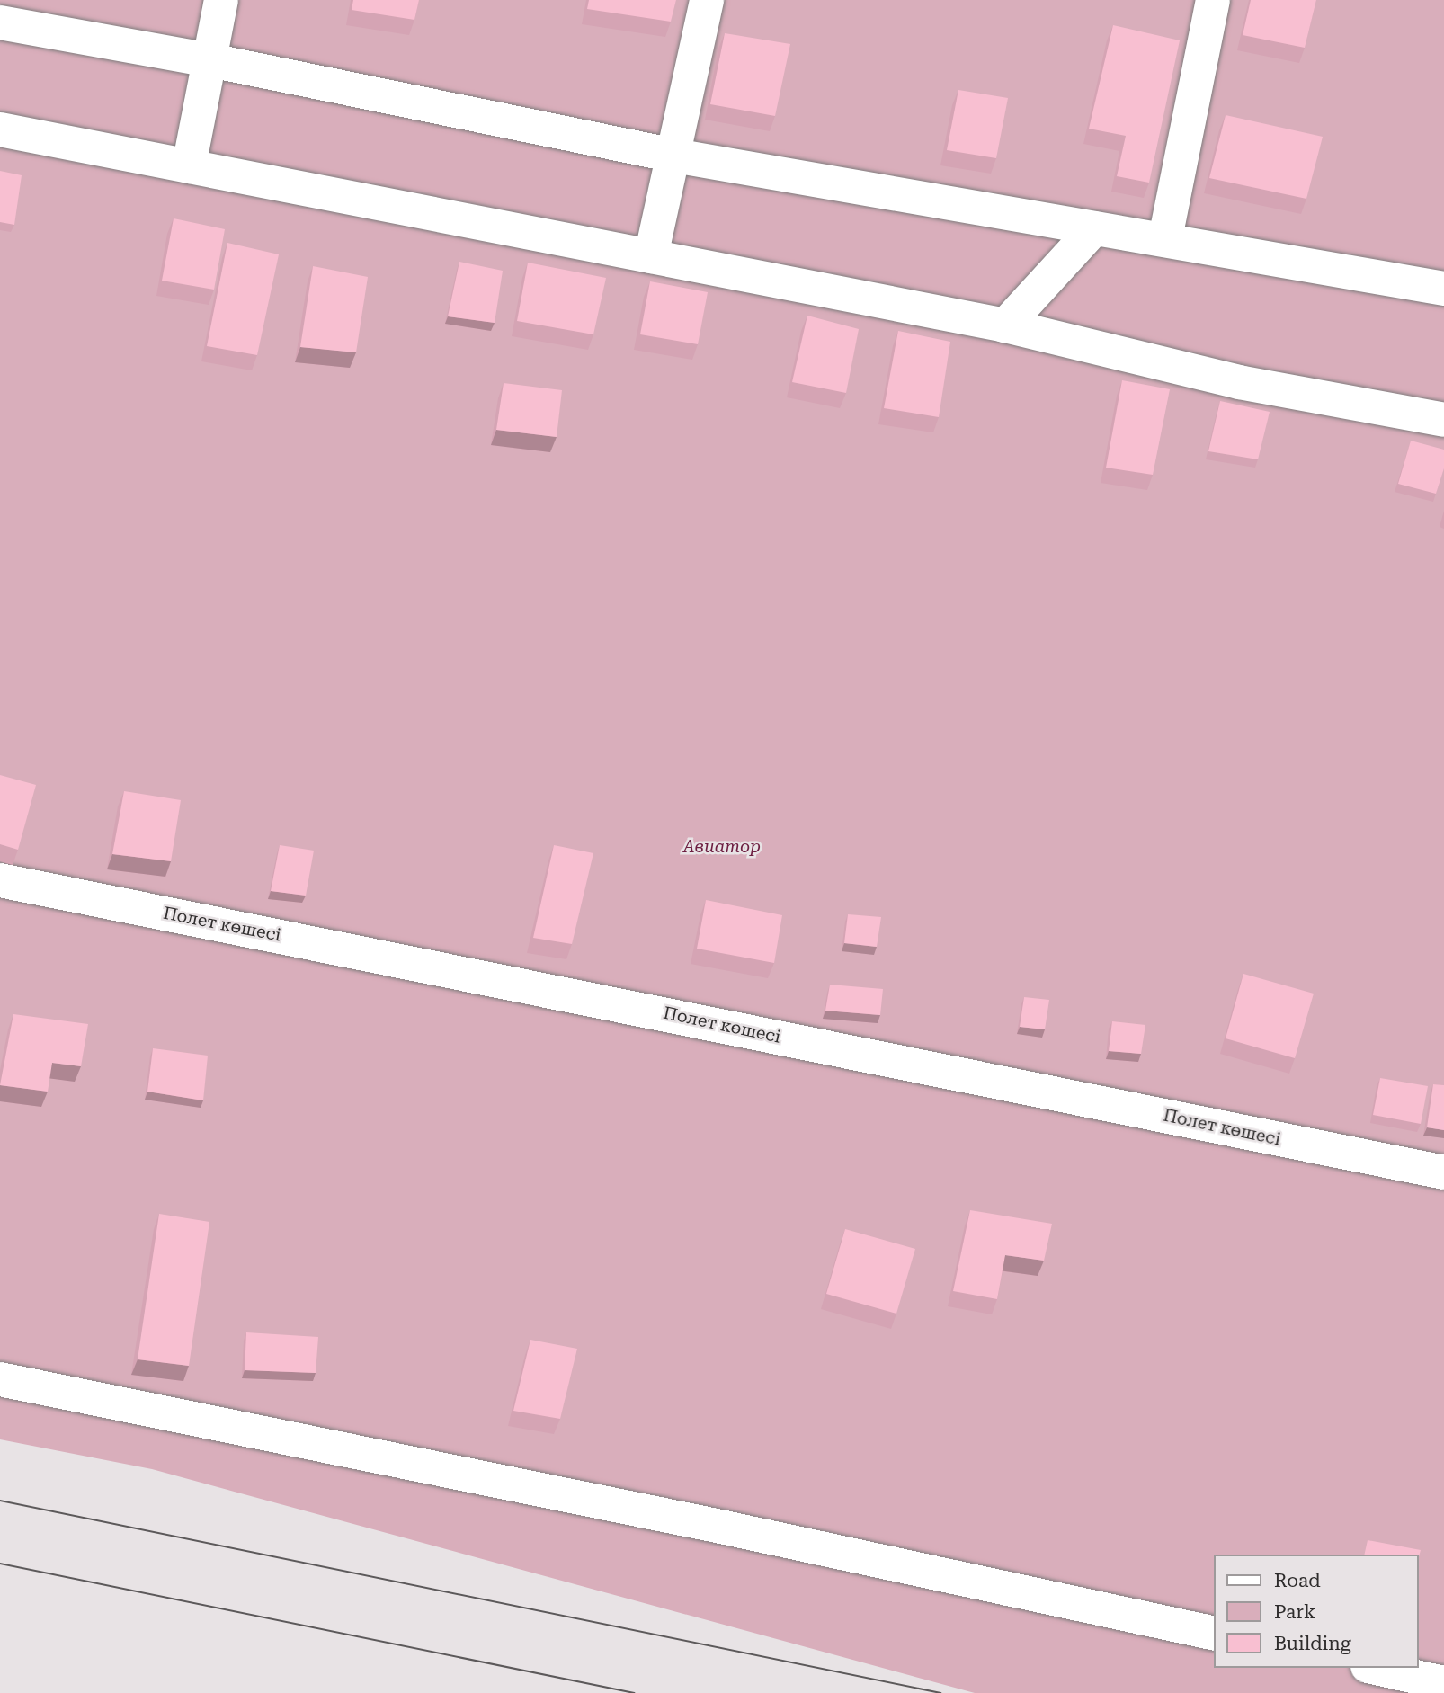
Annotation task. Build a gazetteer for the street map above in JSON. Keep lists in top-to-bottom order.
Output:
{
  "streets": {
    "street": ["Полет көшесі"]
  },
  "parks": ["Авиатор"],
  "legend": ["Road", "Park", "Building"]
}
